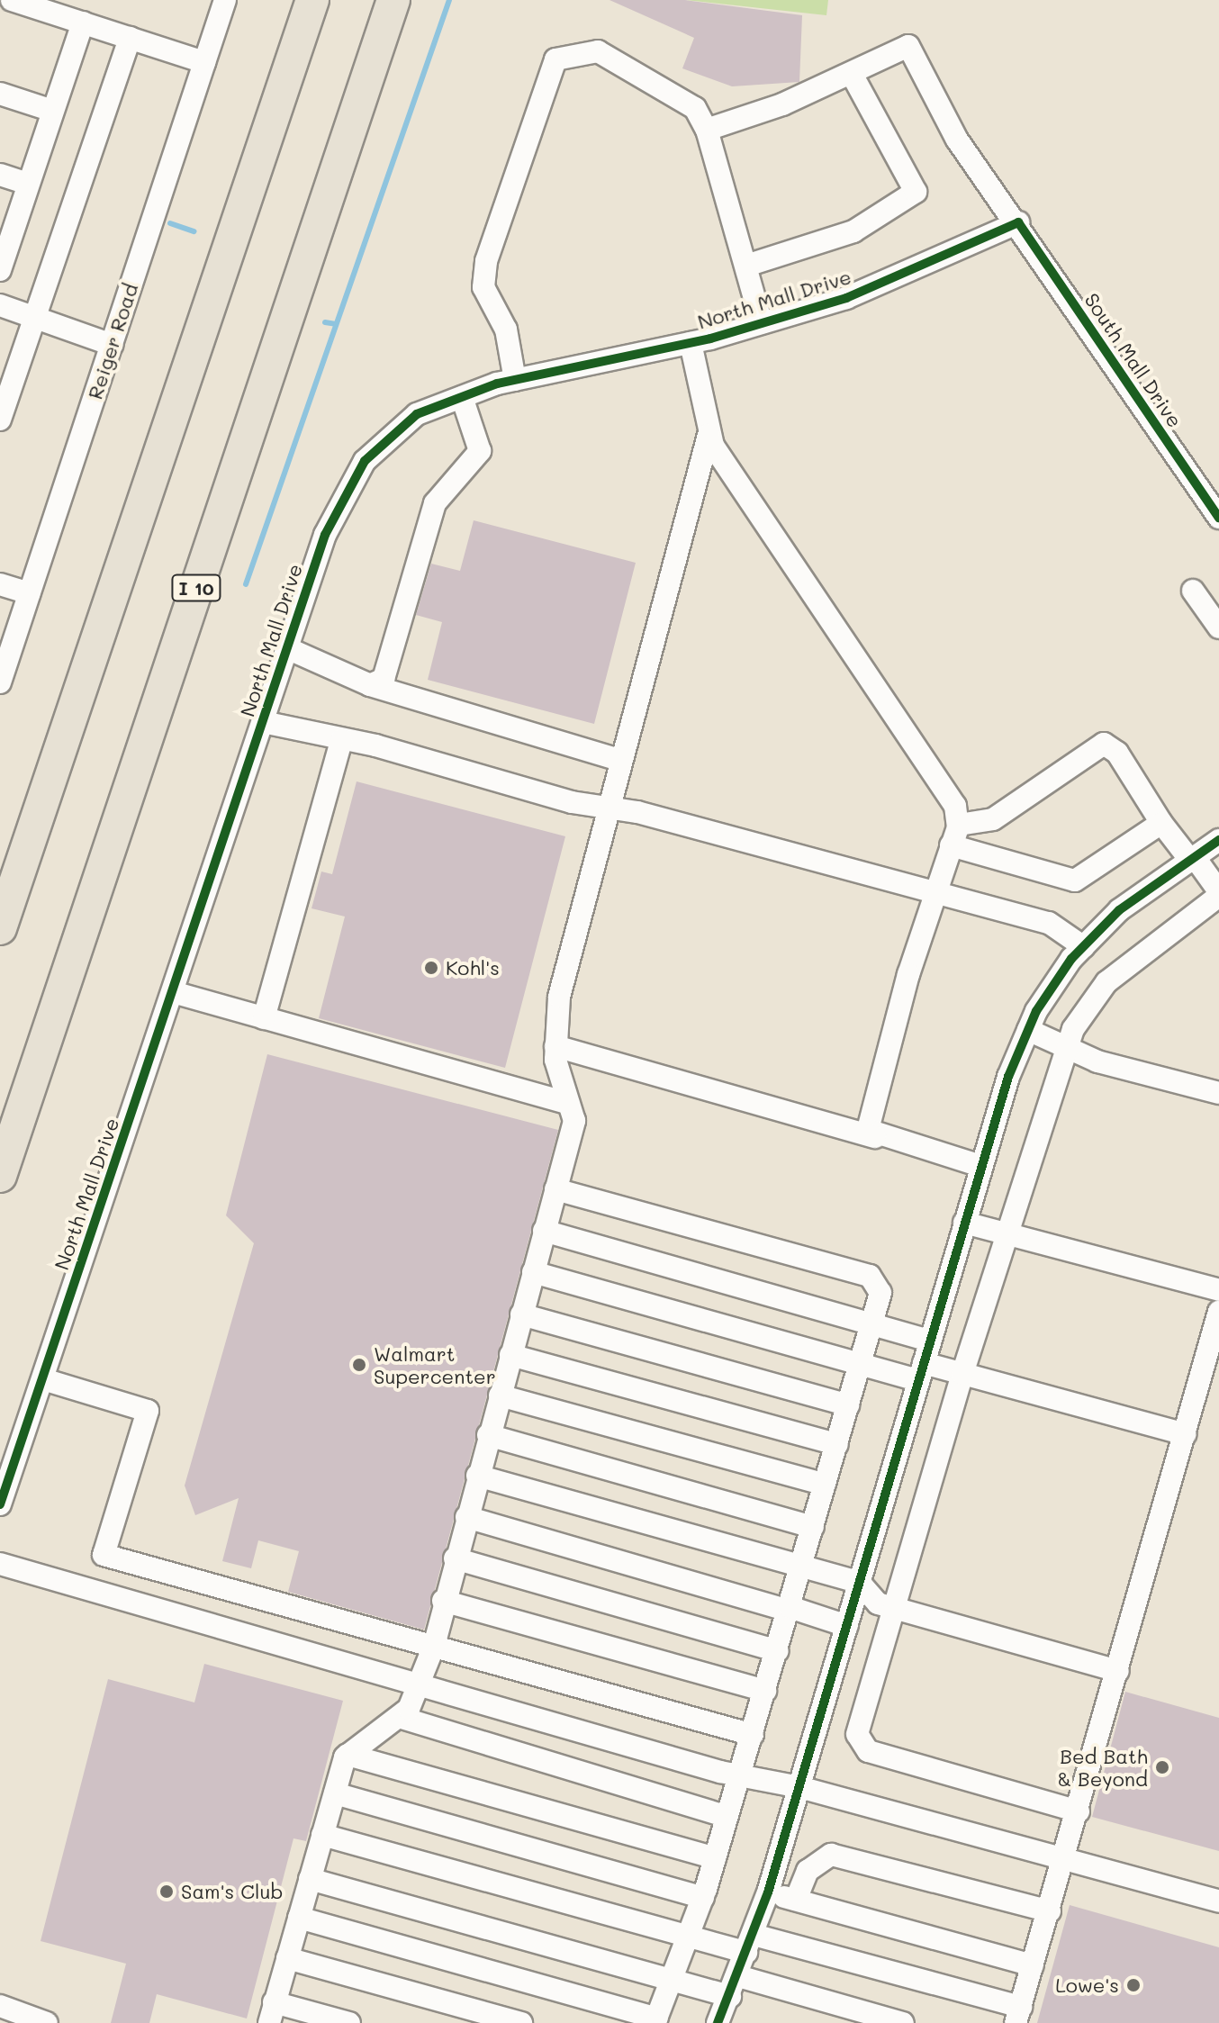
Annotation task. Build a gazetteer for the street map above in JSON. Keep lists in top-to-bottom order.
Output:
{
  "streets": {
    "highway": ["I 10"],
    "street": ["North Mall Drive", "Reiger Road", "South Mall Drive"]
  },
  "crossings": [
    ["North Mall Drive", "South Mall Drive"]
  ],
  "places": [
    "Kohl's",
    "Walmart Supercenter",
    "Bed Bath & Beyond",
    "Sam's Club",
    "Lowe's"
  ]
}
